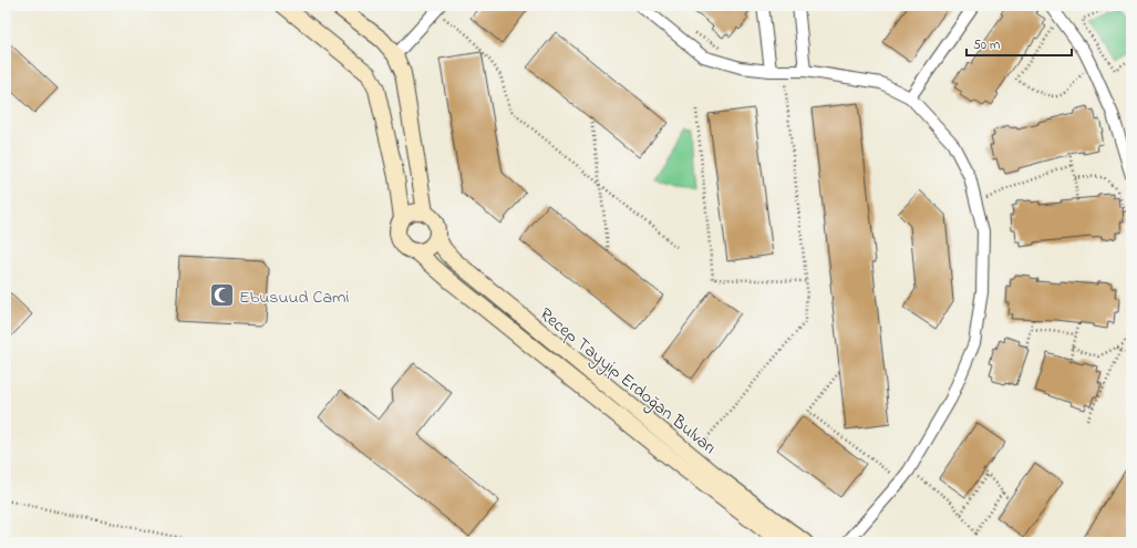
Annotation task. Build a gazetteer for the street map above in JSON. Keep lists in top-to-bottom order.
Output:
{
  "streets": {
    "street": ["Recep Tayyip Erdoğan Bulvarı"]
  },
  "places": {
    "mosque": ["Ebusuud Cami"]
  },
  "scale_bar": "50 m"
}
